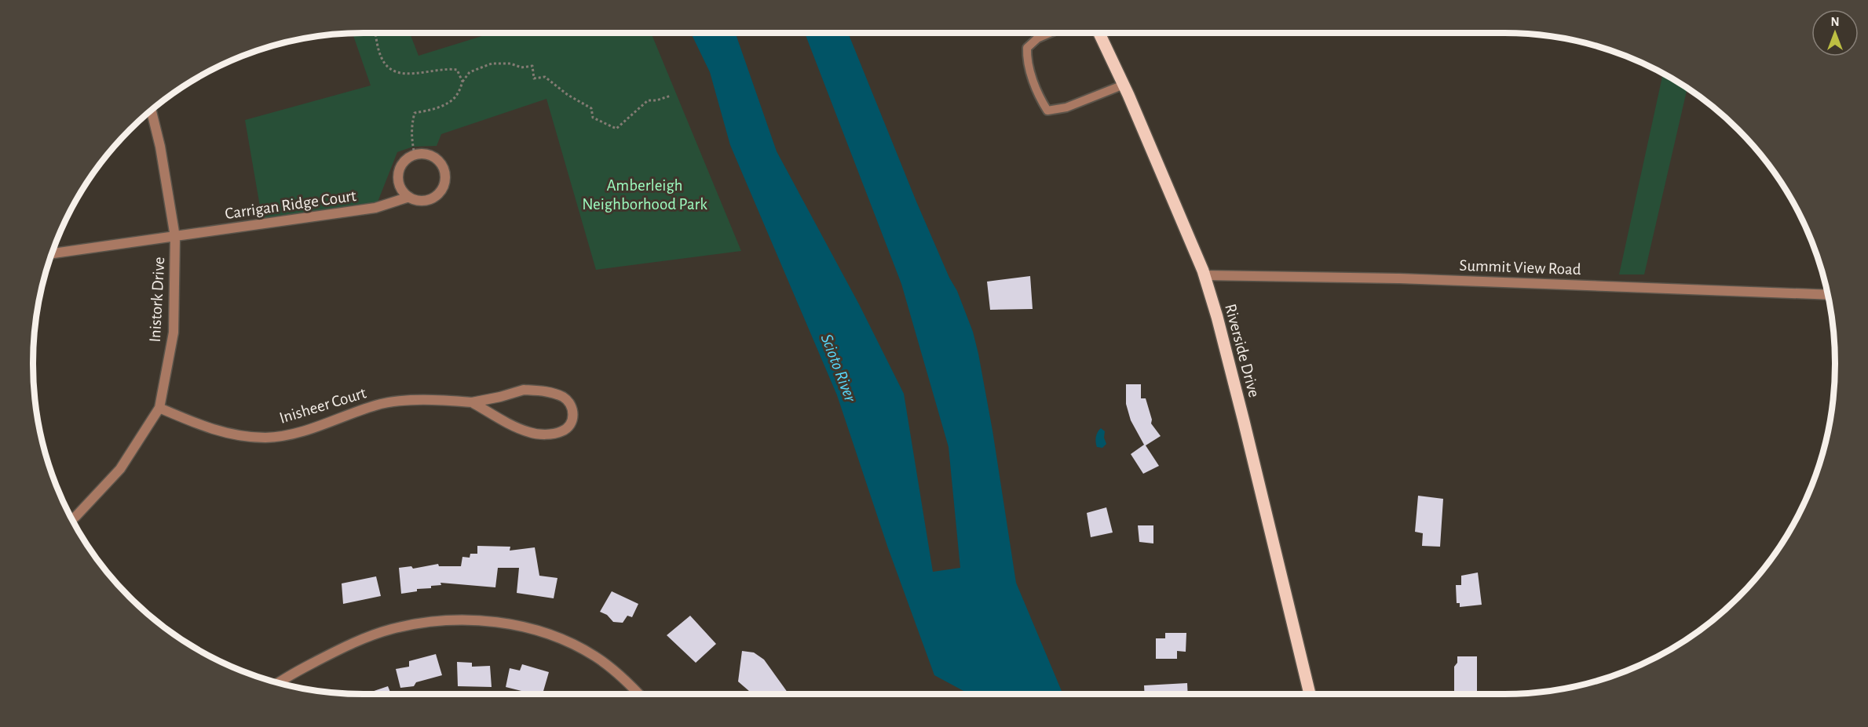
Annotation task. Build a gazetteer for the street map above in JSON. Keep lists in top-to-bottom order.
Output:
{
  "streets": {
    "main road": ["Riverside Drive"],
    "street": [
      "Carrigan Ridge Court",
      "Summit View Road",
      "Inistork Drive",
      "Inisheer Court"
    ]
  },
  "crossings": [
    ["Carrigan Ridge Court", "Inistork Drive"],
    ["Summit View Road", "Riverside Drive"],
    ["Inistork Drive", "Inisheer Court"]
  ],
  "water": ["Scioto River"],
  "parks": ["Amberleigh Neighborhood Park"],
  "north": "top"
}
